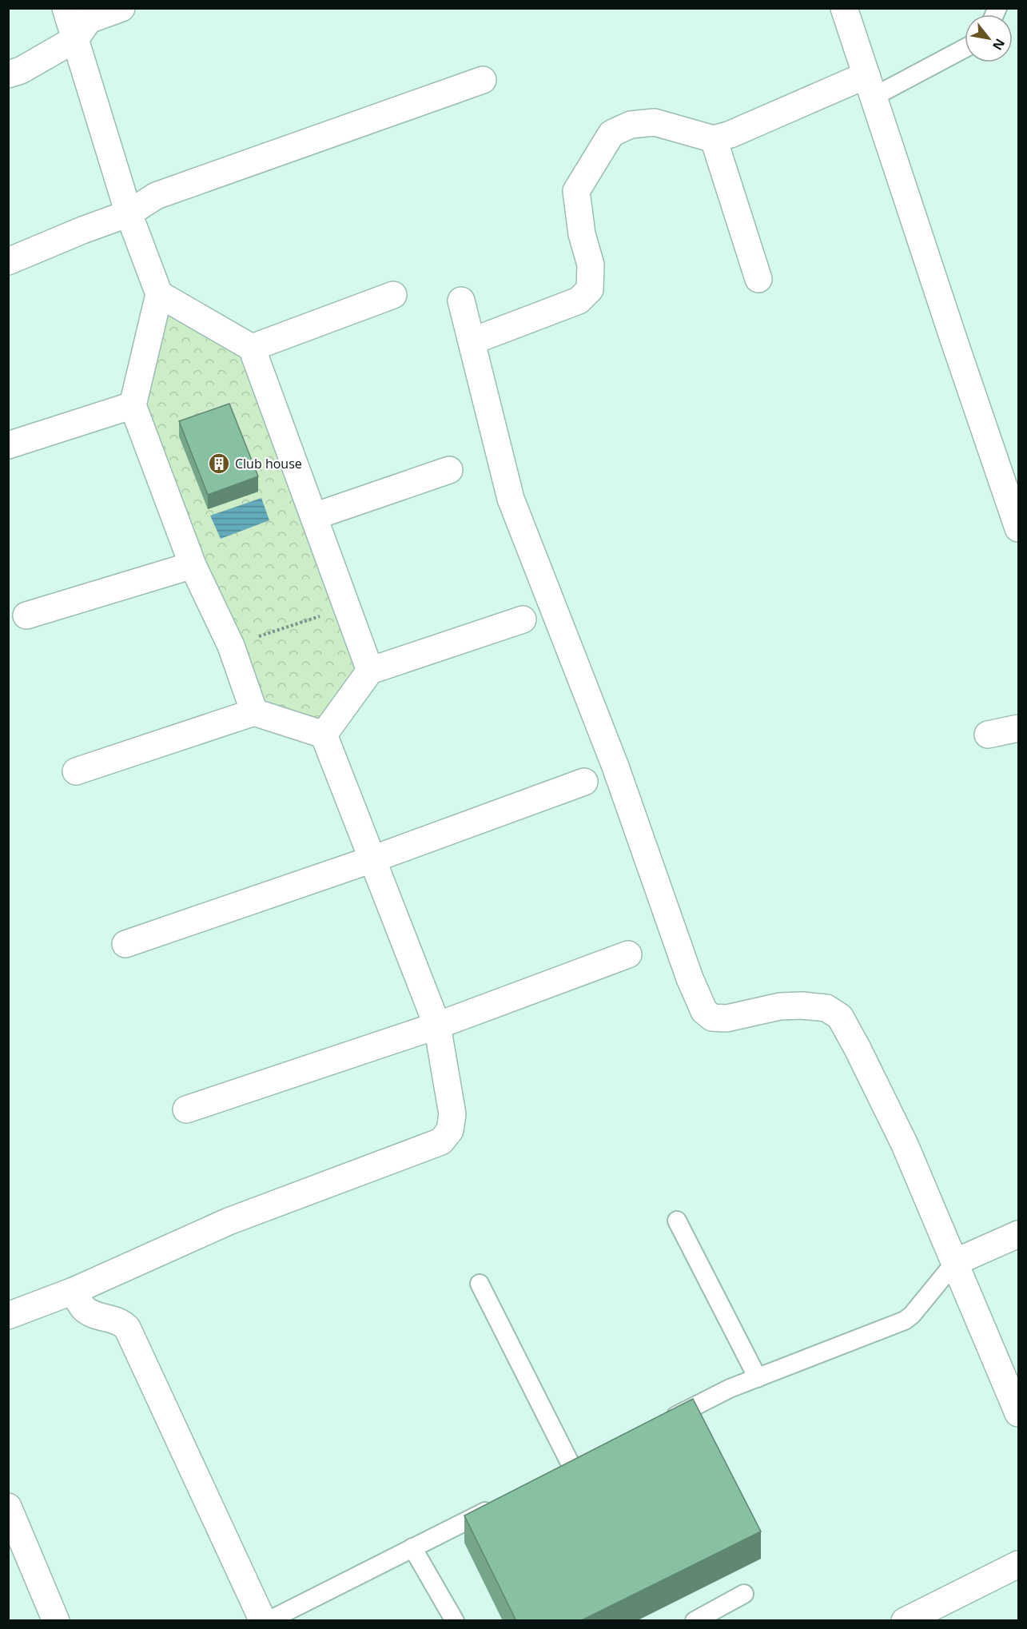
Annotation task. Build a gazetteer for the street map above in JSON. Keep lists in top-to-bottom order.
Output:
{
  "places": {
    "building": ["Club house"]
  },
  "north": "bottom right"
}
